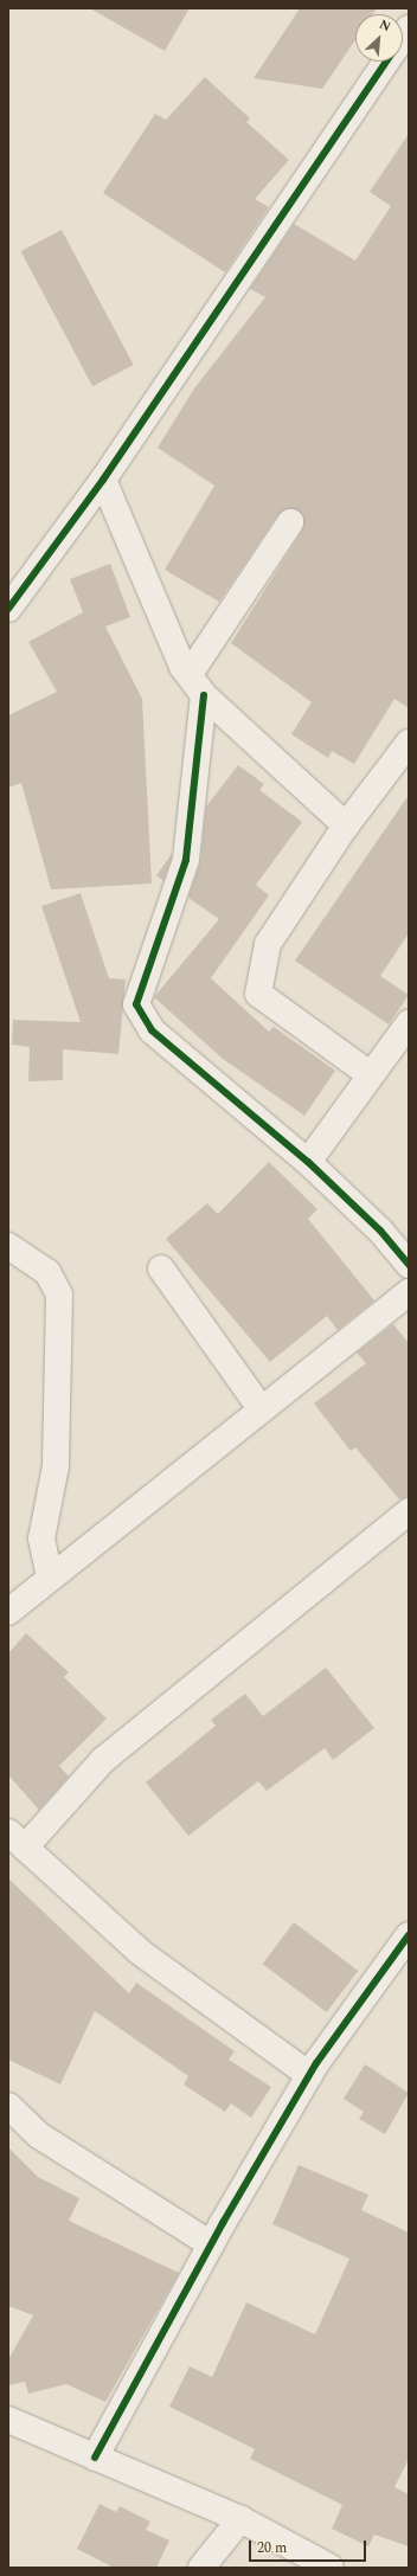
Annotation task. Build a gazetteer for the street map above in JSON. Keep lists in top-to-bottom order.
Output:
{
  "scale_bar": "20 m",
  "north": "top right"
}
